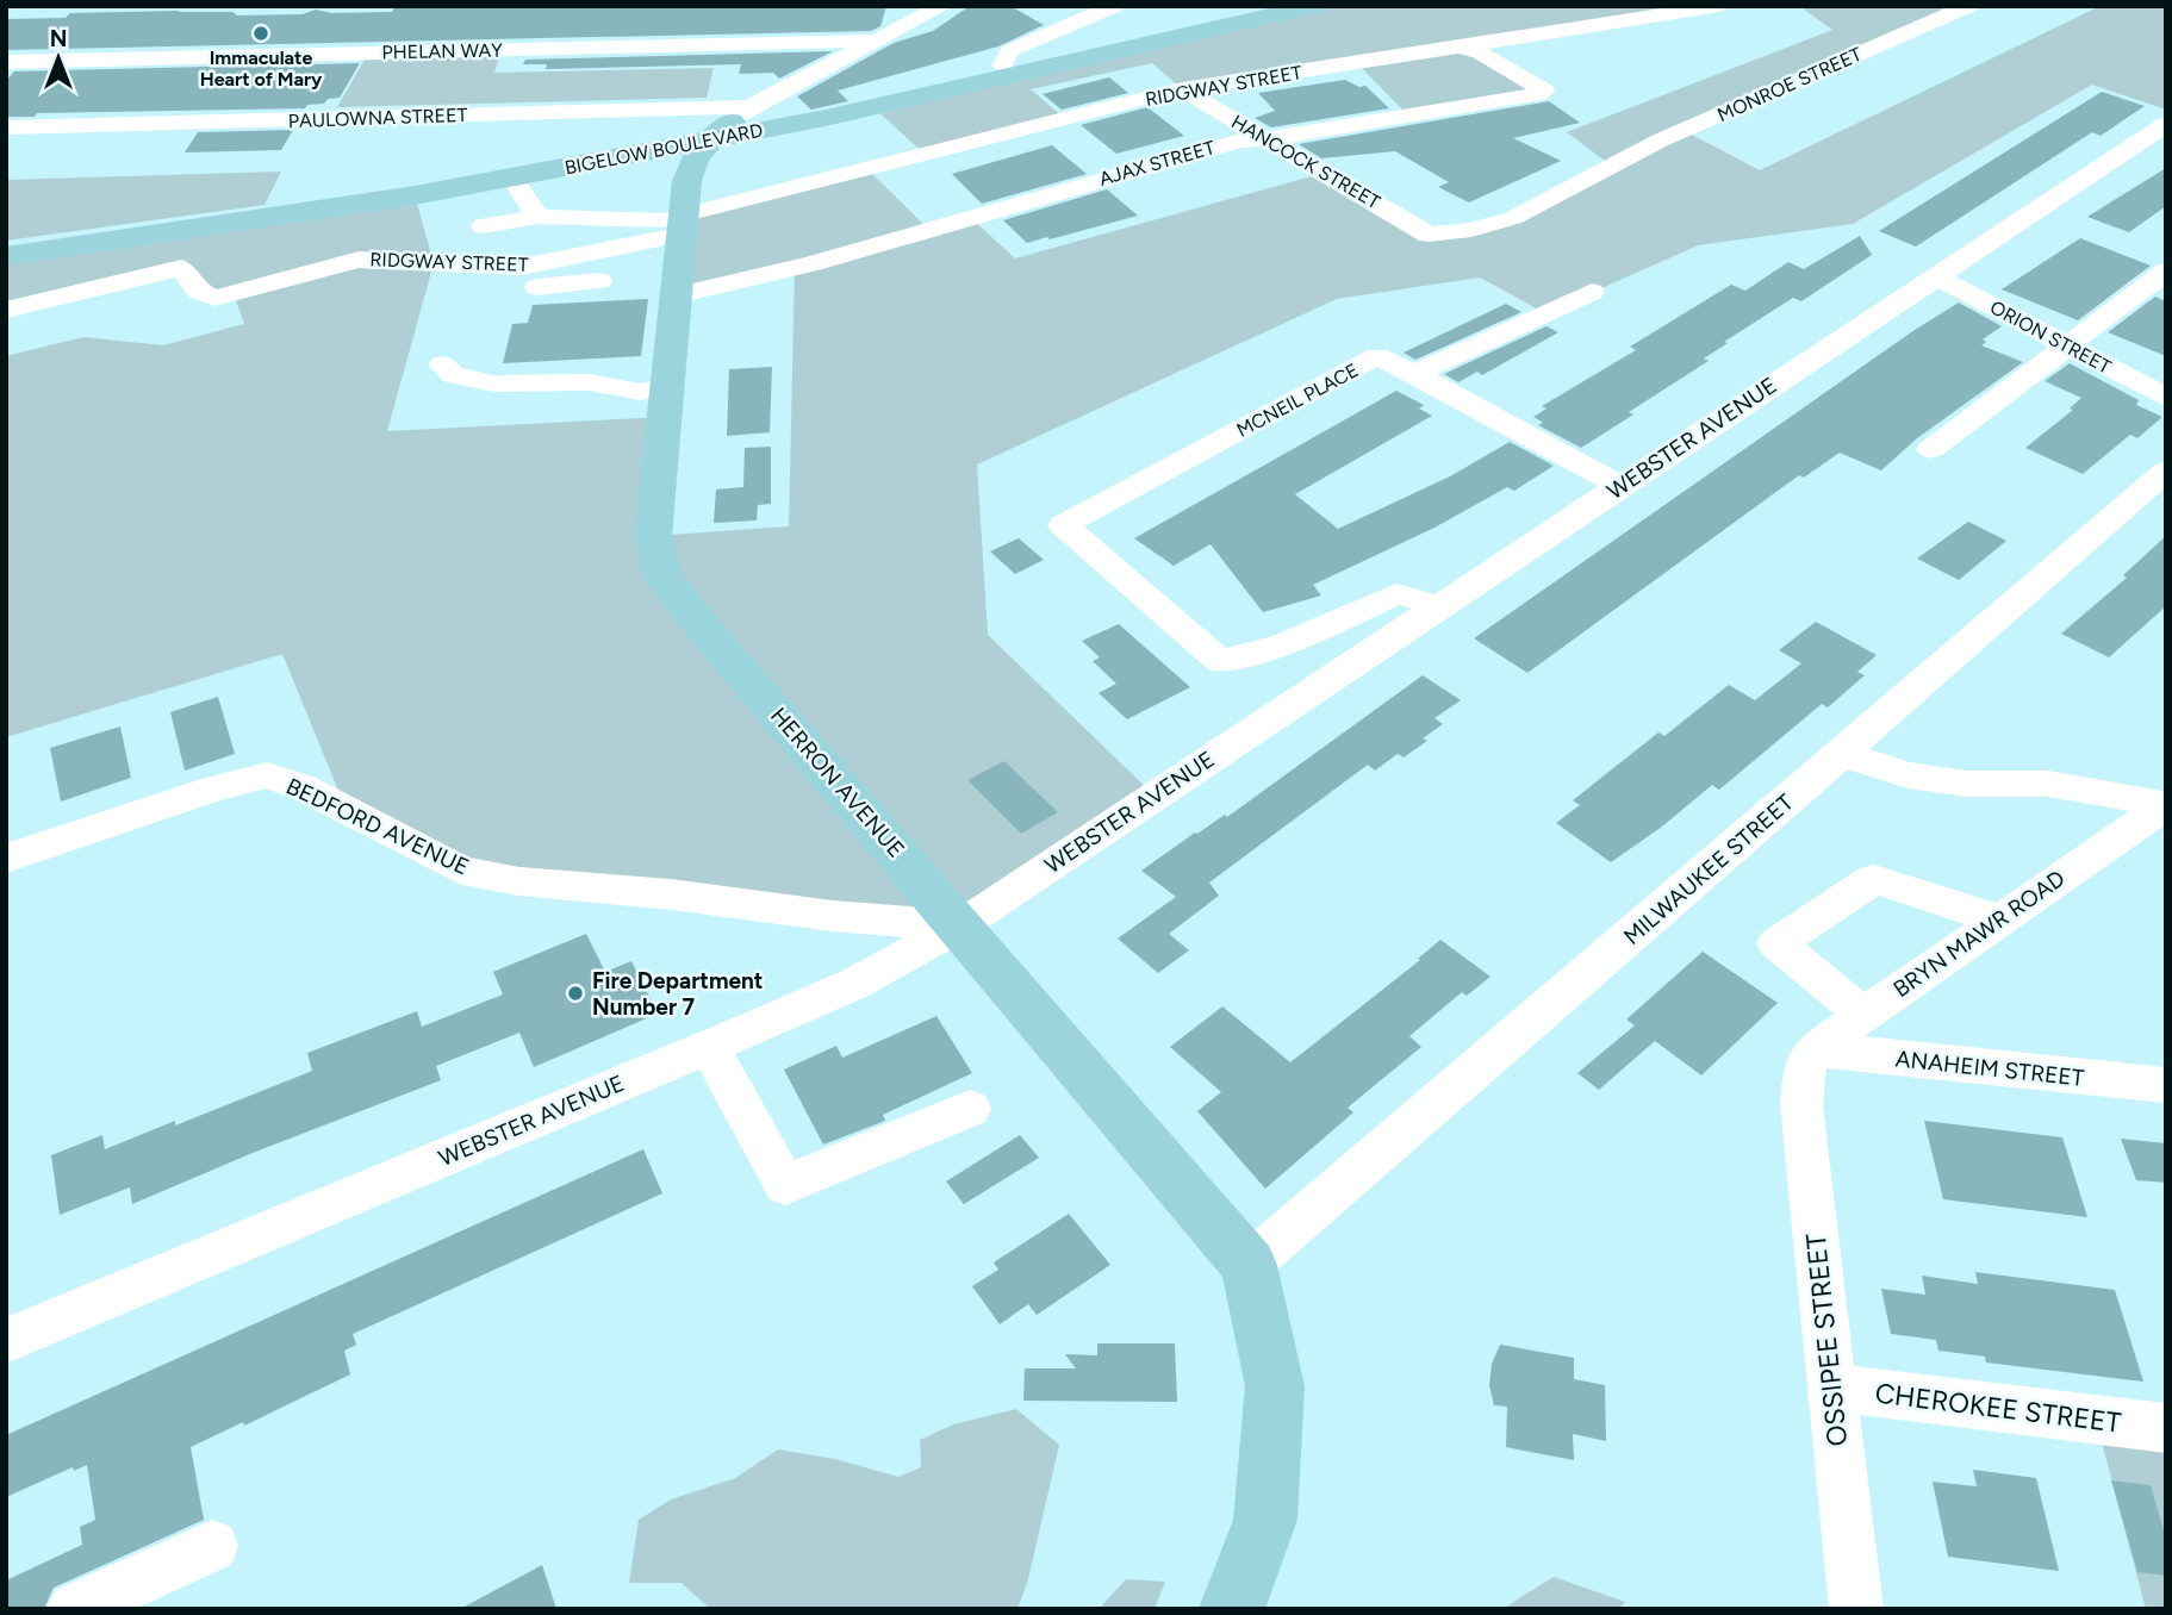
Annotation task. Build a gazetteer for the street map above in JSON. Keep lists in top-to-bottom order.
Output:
{
  "streets": {
    "main road": ["BIGELOW BOULEVARD", "HERRON AVENUE"],
    "street": [
      "PHELAN WAY",
      "MONROE STREET",
      "RIDGWAY STREET",
      "PAULOWNA STREET",
      "HANCOCK STREET",
      "AJAX STREET",
      "ORION STREET",
      "MCNEIL PLACE",
      "WEBSTER AVENUE",
      "BEDFORD AVENUE",
      "MILWAUKEE STREET",
      "BRYN MAWR ROAD",
      "ANAHEIM STREET",
      "OSSIPEE STREET",
      "CHEROKEE STREET"
    ]
  },
  "crossings": [
    ["MONROE STREET", "HANCOCK STREET"],
    ["RIDGWAY STREET", "HANCOCK STREET"],
    ["RIDGWAY STREET", "AJAX STREET"],
    ["RIDGWAY STREET", "HERRON AVENUE"],
    ["PAULOWNA STREET", "BIGELOW BOULEVARD"],
    ["PAULOWNA STREET", "HERRON AVENUE"],
    ["BIGELOW BOULEVARD", "HERRON AVENUE"],
    ["HANCOCK STREET", "AJAX STREET"],
    ["AJAX STREET", "HERRON AVENUE"],
    ["ORION STREET", "WEBSTER AVENUE"],
    ["MCNEIL PLACE", "WEBSTER AVENUE"],
    ["WEBSTER AVENUE", "HERRON AVENUE"],
    ["WEBSTER AVENUE", "BEDFORD AVENUE"],
    ["HERRON AVENUE", "BEDFORD AVENUE"],
    ["HERRON AVENUE", "MILWAUKEE STREET"],
    ["MILWAUKEE STREET", "BRYN MAWR ROAD"],
    ["BRYN MAWR ROAD", "ANAHEIM STREET"],
    ["BRYN MAWR ROAD", "OSSIPEE STREET"],
    ["ANAHEIM STREET", "OSSIPEE STREET"],
    ["OSSIPEE STREET", "CHEROKEE STREET"]
  ],
  "places": ["Immaculate Heart of Mary", "Fire Department Number 7"],
  "north": "top"
}
